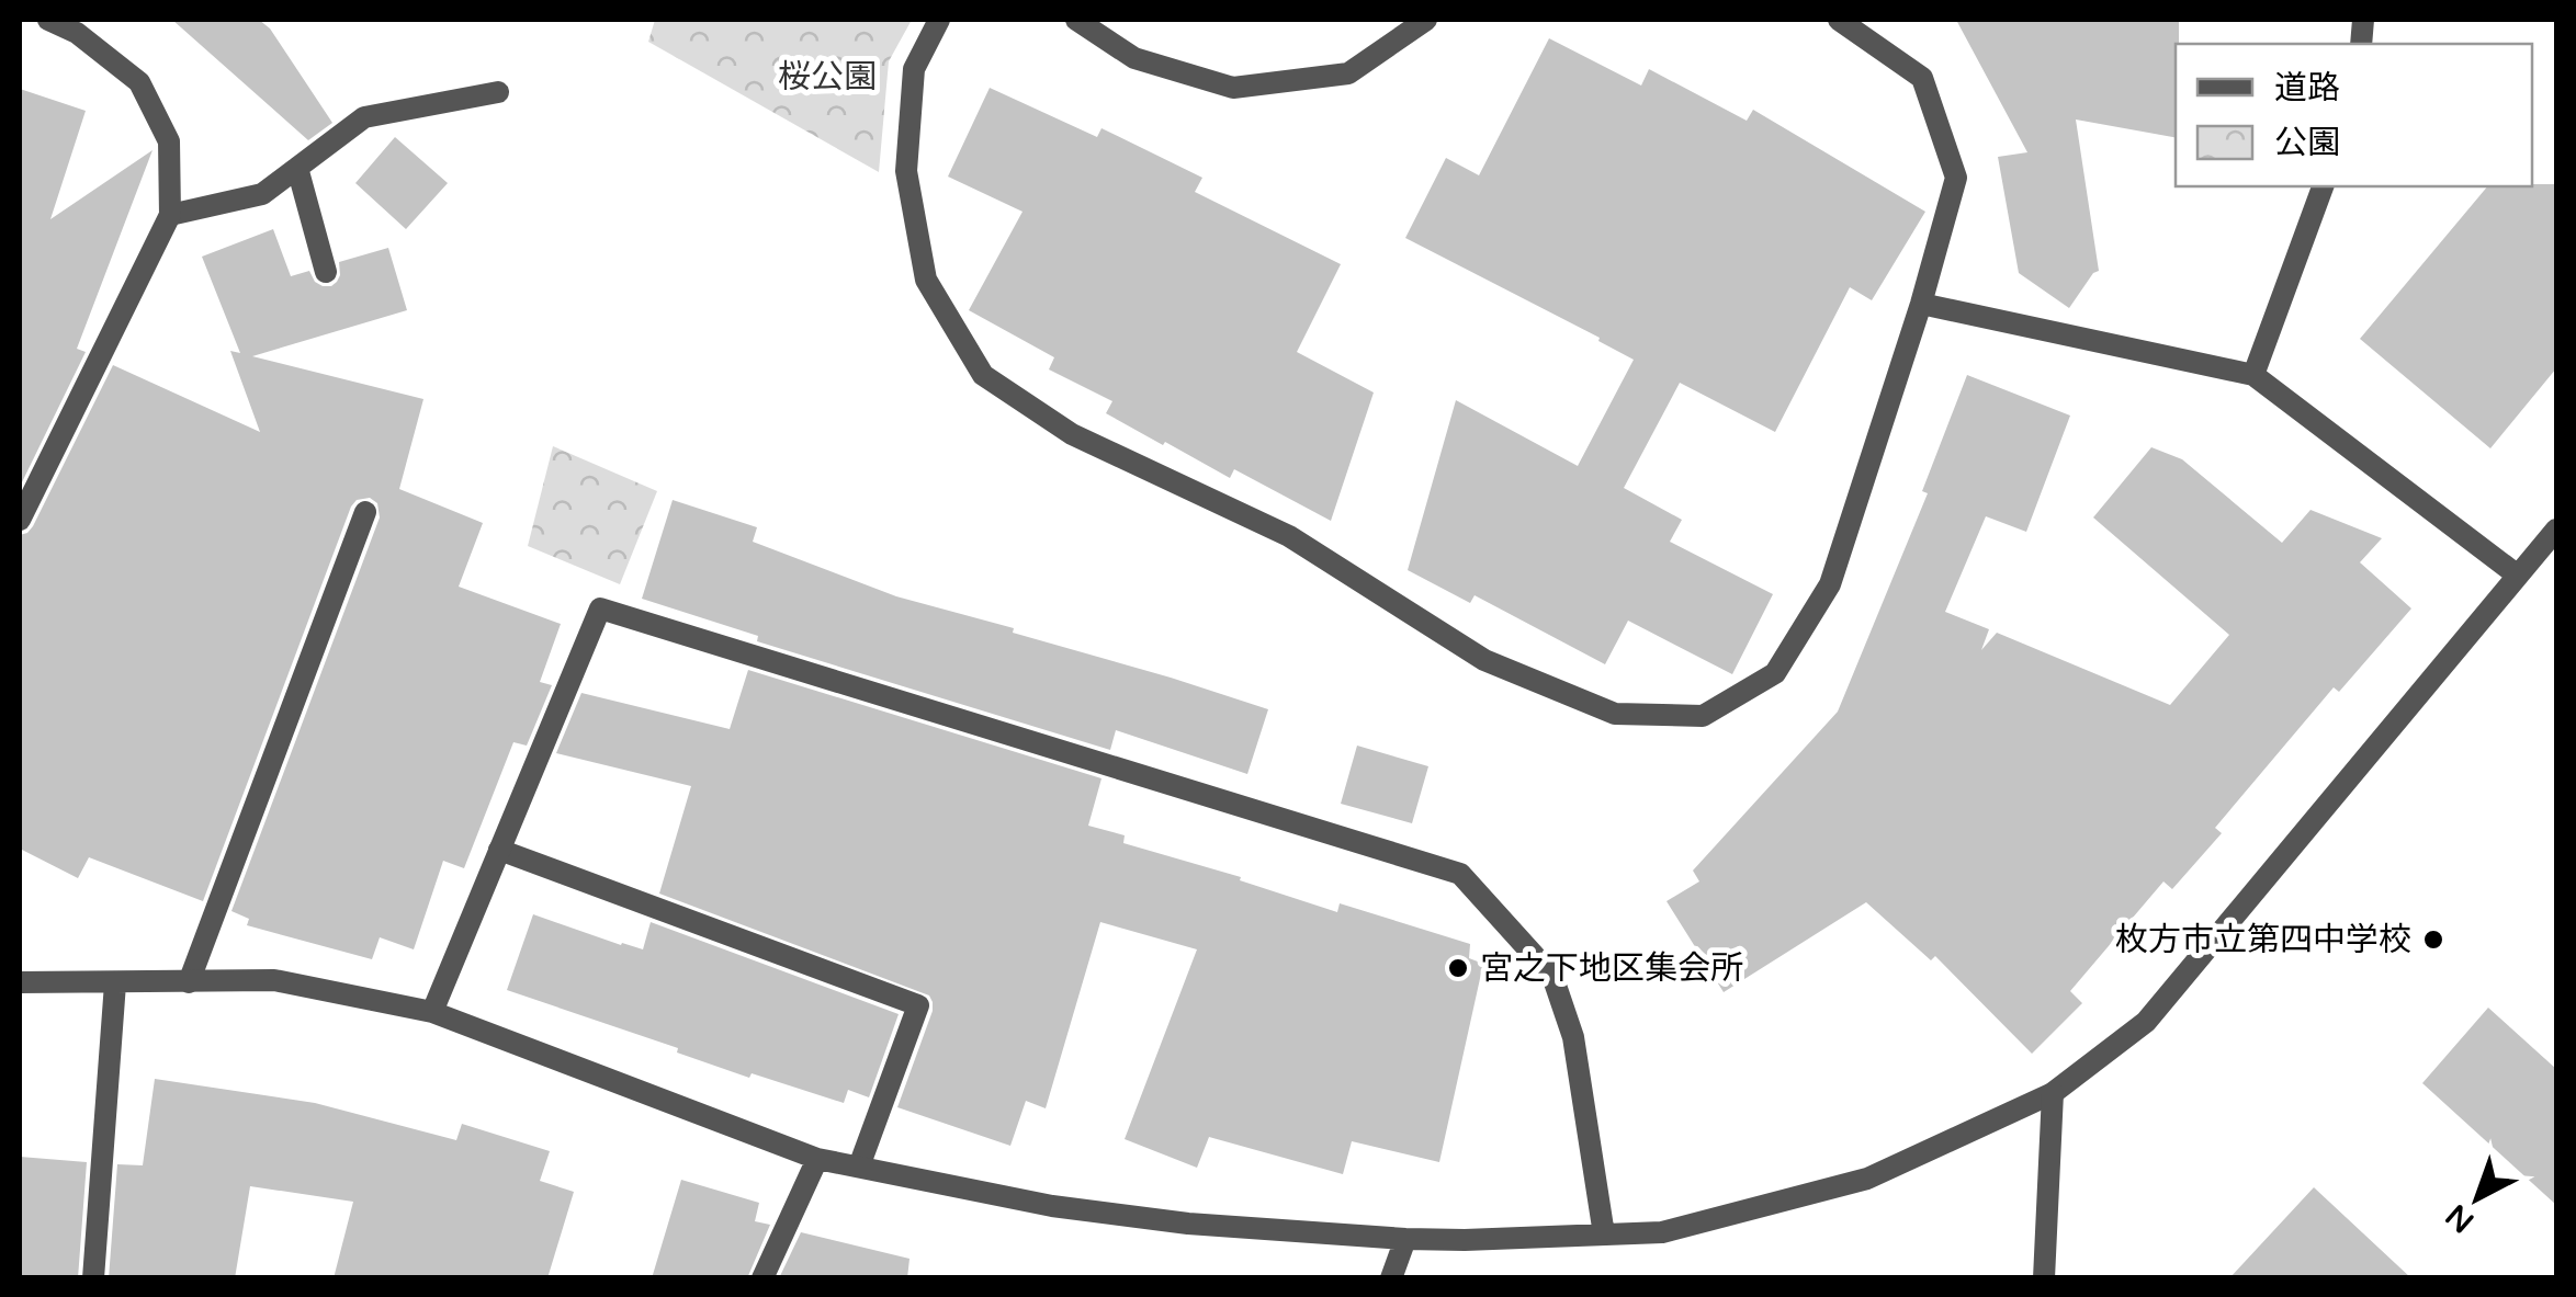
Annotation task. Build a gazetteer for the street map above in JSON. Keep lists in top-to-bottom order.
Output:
{
  "parks": ["桜公園"],
  "places": ["枚方市立第四中学校", "宮之下地区集会所"],
  "legend": ["道路", "公園"],
  "north": "bottom left"
}
